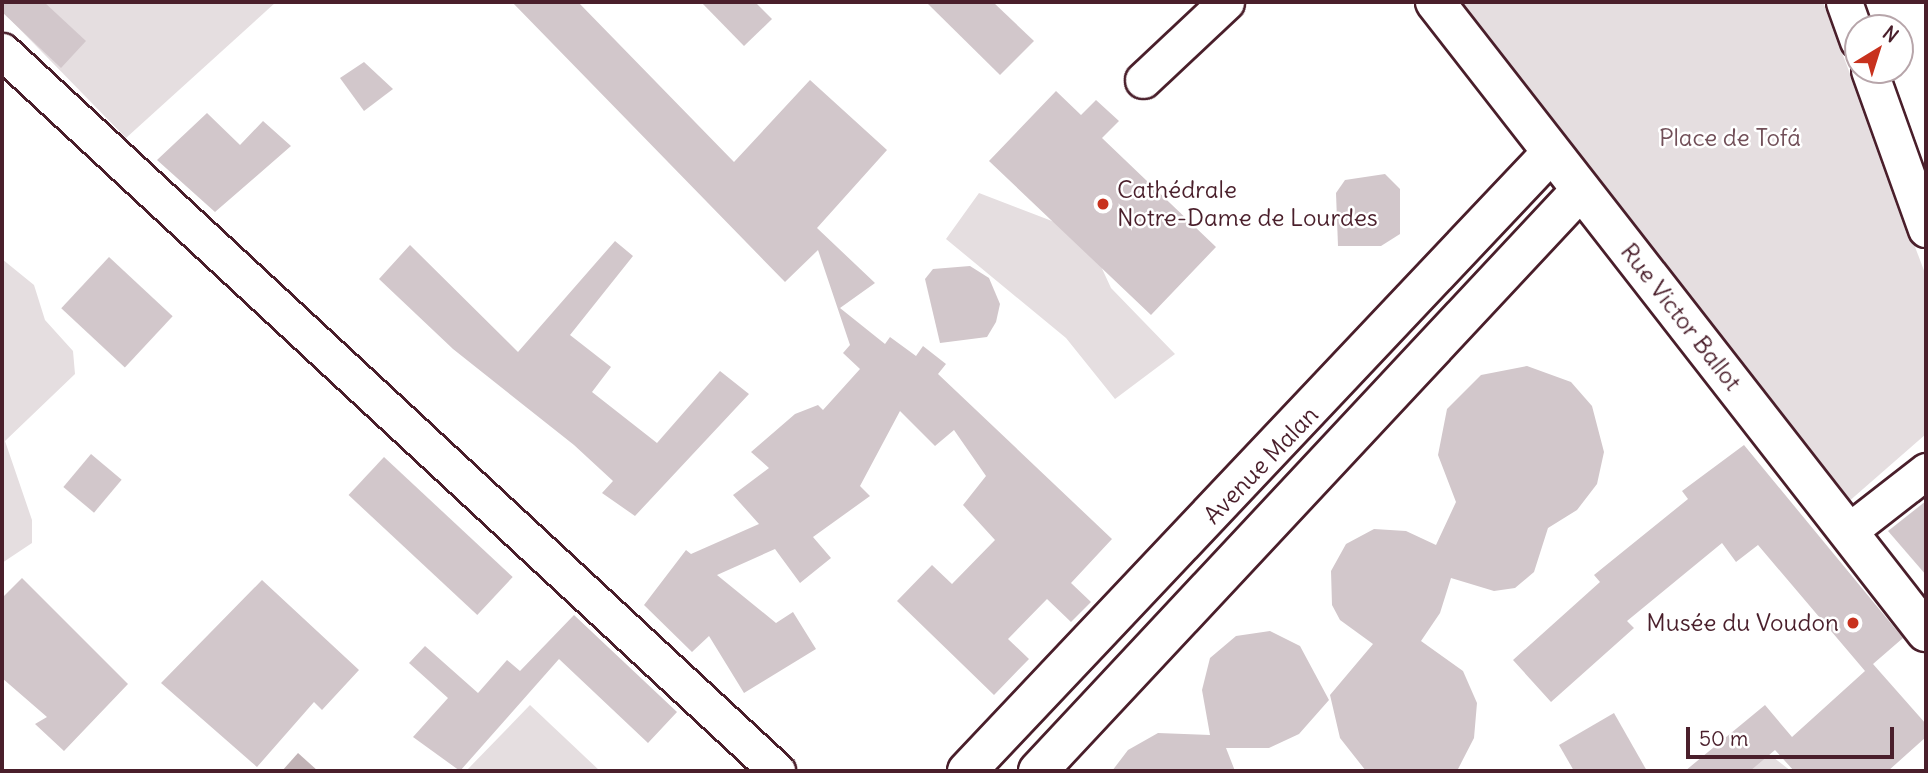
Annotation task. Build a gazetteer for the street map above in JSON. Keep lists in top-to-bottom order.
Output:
{
  "streets": {
    "main road": ["Rue Victor Ballot", "Avenue Malan"]
  },
  "crossings": [
    ["Rue Victor Ballot", "Avenue Malan"]
  ],
  "parks": ["Place de Tofá"],
  "places": ["Cathédrale Notre-Dame de Lourdes", "Musée du Voudon"],
  "scale_bar": "50 m",
  "north": "top right"
}
